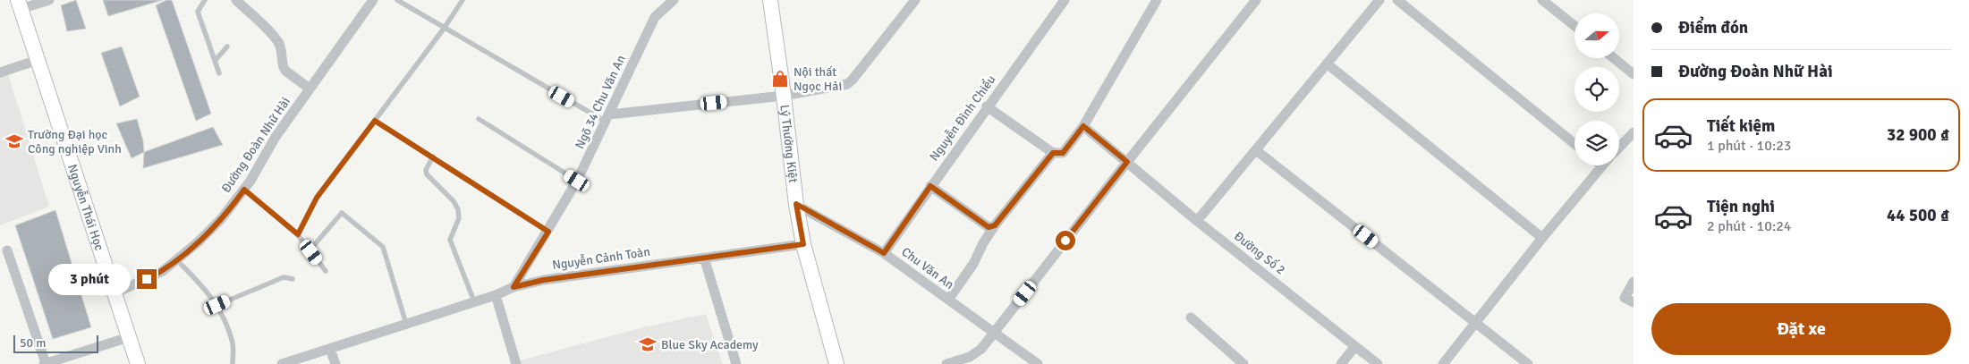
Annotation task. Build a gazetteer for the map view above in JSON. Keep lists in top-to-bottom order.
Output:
{
  "streets": {
    "main road": ["Lý Thường Kiệt", "Nguyễn Thái Học"],
    "street": [
      "Ngõ 34 Chu Văn An",
      "Nguyễn Đình Chiểu",
      "Đường Đoàn Nhữ Hài",
      "Đường Số 2",
      "Nguyễn Cảnh Toàn",
      "Chu Văn An"
    ]
  },
  "crossings": [
    ["Ngõ 34 Chu Văn An", "Nguyễn Cảnh Toàn"],
    ["Nguyễn Đình Chiểu", "Chu Văn An"],
    ["Lý Thường Kiệt", "Nguyễn Cảnh Toàn"],
    ["Lý Thường Kiệt", "Chu Văn An"],
    ["Đường Đoàn Nhữ Hài", "Nguyễn Thái Học"]
  ],
  "places": {
    "shop": ["Nội thất Ngọc Hải"],
    "school or university": ["Trường Đại học Công nghiệp Vinh", "Blue Sky Academy"]
  },
  "scale_bar": "50 m",
  "north": "right",
  "page": {
    "banner": ["Điểm đón", "Đường Đoàn Nhữ Hài"],
    "list": [
      {
        "name": "Tiết kiệm",
        "note": "1 phút · 10:23",
        "value": "32 900 ₫"
      },
      {
        "name": "Tiện nghi",
        "note": "2 phút · 10:24",
        "value": "44 500 ₫"
      }
    ],
    "bubble": "3 phút",
    "buttons": "Đặt xe",
    "scale": "50 m"
  }
}
